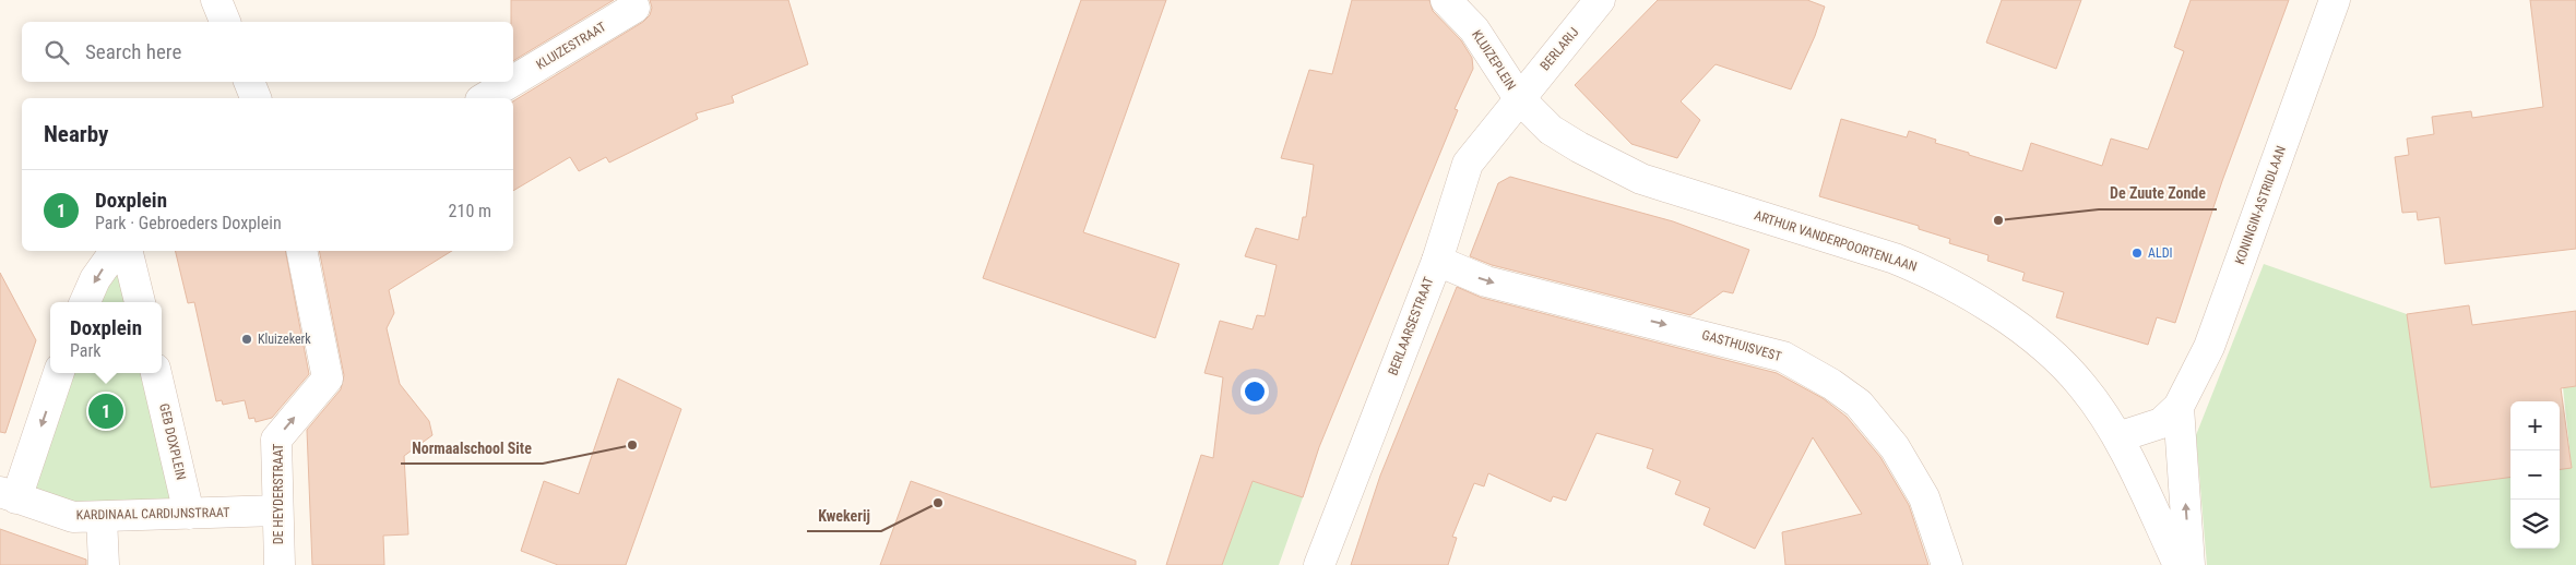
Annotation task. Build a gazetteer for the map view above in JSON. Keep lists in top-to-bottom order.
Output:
{
  "streets": {
    "street": [
      "KLUIZESTRAAT",
      "BERLARIJ",
      "KLUIZEPLEIN",
      "KONINGIN-ASTRIDLAAN",
      "ARTHUR VANDERPOORTENLAAN",
      "BERLAARSESTRAAT",
      "GASTHUISVEST",
      "GEB DOXPLEIN",
      "DE HEYDERSTRAAT",
      "KARDINAAL CARDIJNSTRAAT"
    ]
  },
  "crossings": [
    ["BERLARIJ", "KLUIZEPLEIN"],
    ["BERLARIJ", "ARTHUR VANDERPOORTENLAAN"],
    ["BERLARIJ", "BERLAARSESTRAAT"],
    ["KLUIZEPLEIN", "ARTHUR VANDERPOORTENLAAN"],
    ["KLUIZEPLEIN", "BERLAARSESTRAAT"],
    ["ARTHUR VANDERPOORTENLAAN", "BERLAARSESTRAAT"],
    ["BERLAARSESTRAAT", "GASTHUISVEST"],
    ["GEB DOXPLEIN", "KARDINAAL CARDIJNSTRAAT"],
    ["DE HEYDERSTRAAT", "KARDINAAL CARDIJNSTRAAT"]
  ],
  "one_way": ["GASTHUISVEST"],
  "places": [
    "De Zuute Zonde",
    "ALDI",
    "Kluizekerk",
    "Normaalschool Site",
    "Kwekerij"
  ],
  "page": {
    "search": "Search here",
    "heading": "Nearby",
    "list": [
      {
        "mark": "1",
        "name": "Doxplein",
        "note": "Park · Gebroeders Doxplein",
        "value": "210 m"
      }
    ],
    "popup": ["Doxplein", "Park"],
    "pins": "1",
    "map_buttons": ["+", "−"]
  }
}
